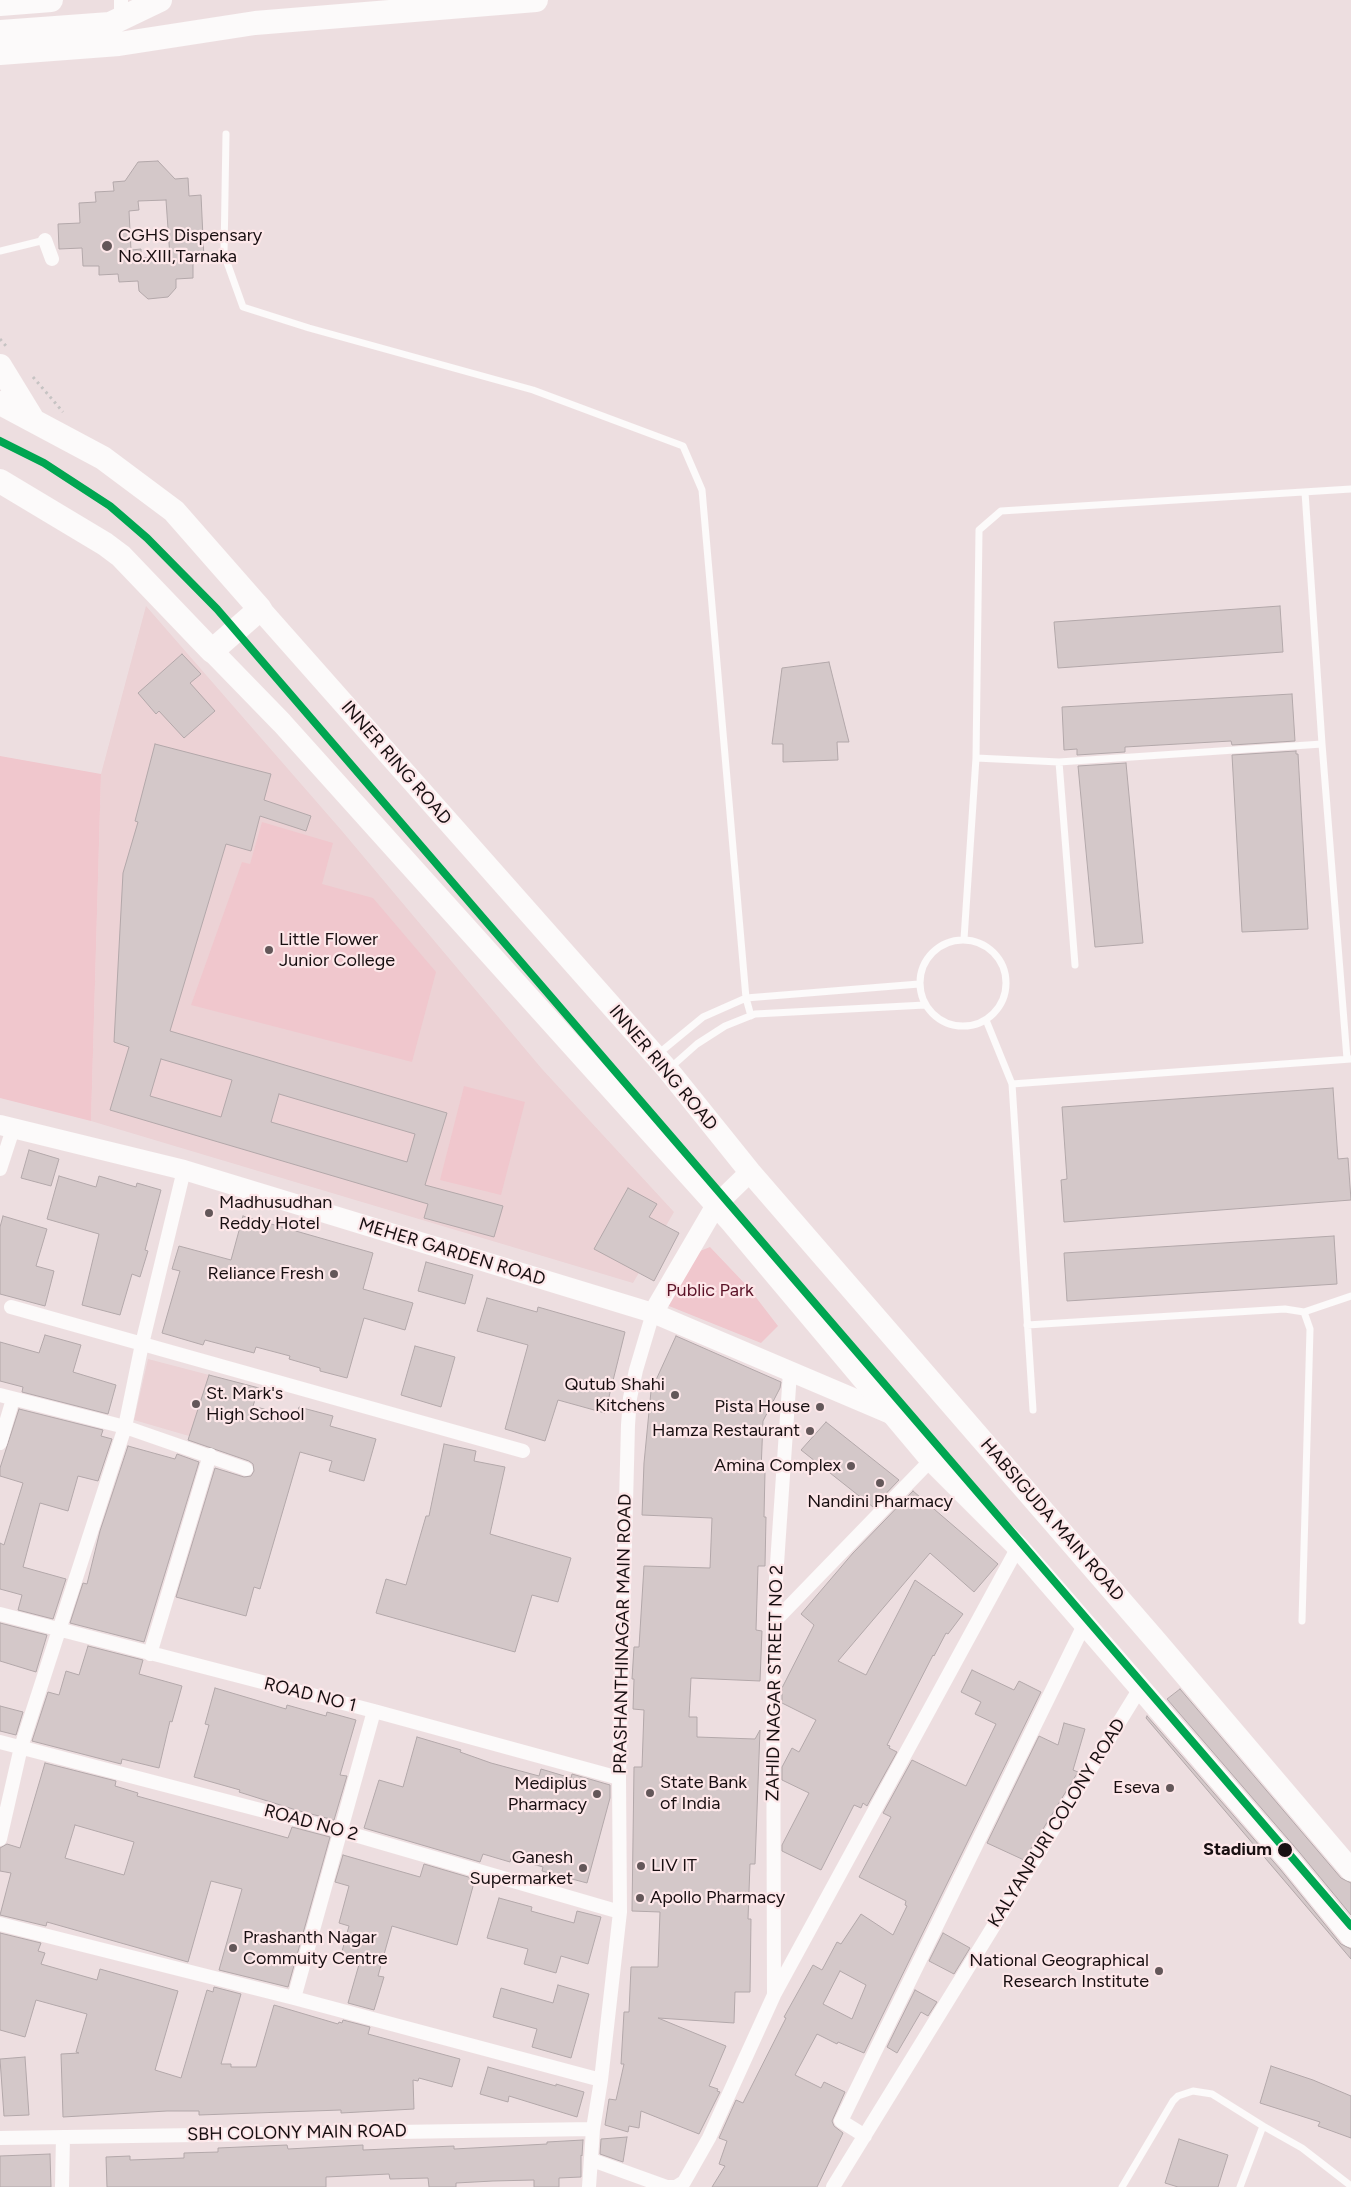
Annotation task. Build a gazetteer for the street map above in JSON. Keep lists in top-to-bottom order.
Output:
{
  "streets": {
    "highway": ["INNER RING ROAD"],
    "main road": ["MEHER GARDEN ROAD", "HABSIGUDA MAIN ROAD", "PRASHANTHINAGAR MAIN ROAD"],
    "street": [
      "ZAHID NAGAR STREET NO 2",
      "ROAD NO 1",
      "ROAD NO 2",
      "KALYANPURI COLONY ROAD",
      "SBH COLONY MAIN ROAD"
    ]
  },
  "crossings": [
    ["INNER RING ROAD", "HABSIGUDA MAIN ROAD"],
    ["INNER RING ROAD", "PRASHANTHINAGAR MAIN ROAD"],
    ["MEHER GARDEN ROAD", "PRASHANTHINAGAR MAIN ROAD"],
    ["MEHER GARDEN ROAD", "ZAHID NAGAR STREET NO 2"],
    ["HABSIGUDA MAIN ROAD", "PRASHANTHINAGAR MAIN ROAD"],
    ["PRASHANTHINAGAR MAIN ROAD", "ROAD NO 1"],
    ["PRASHANTHINAGAR MAIN ROAD", "ROAD NO 2"],
    ["PRASHANTHINAGAR MAIN ROAD", "SBH COLONY MAIN ROAD"]
  ],
  "parks": ["Public Park"],
  "places": [
    "CGHS Dispensary No.XIII,Tarnaka",
    "Little Flower Junior College",
    "Madhusudhan Reddy Hotel",
    "Reliance Fresh",
    "Qutub Shahi Kitchens",
    "St. Mark's High School",
    "Pista House",
    "Hamza Restaurant",
    "Amina Complex",
    "Nandini Pharmacy",
    "Eseva",
    "State Bank of India",
    "Mediplus Pharmacy",
    "Stadium",
    "LIV IT",
    "Ganesh Supermarket",
    "Apollo Pharmacy",
    "Prashanth Nagar Commuity Centre",
    "National Geographical Research Institute"
  ]
}
